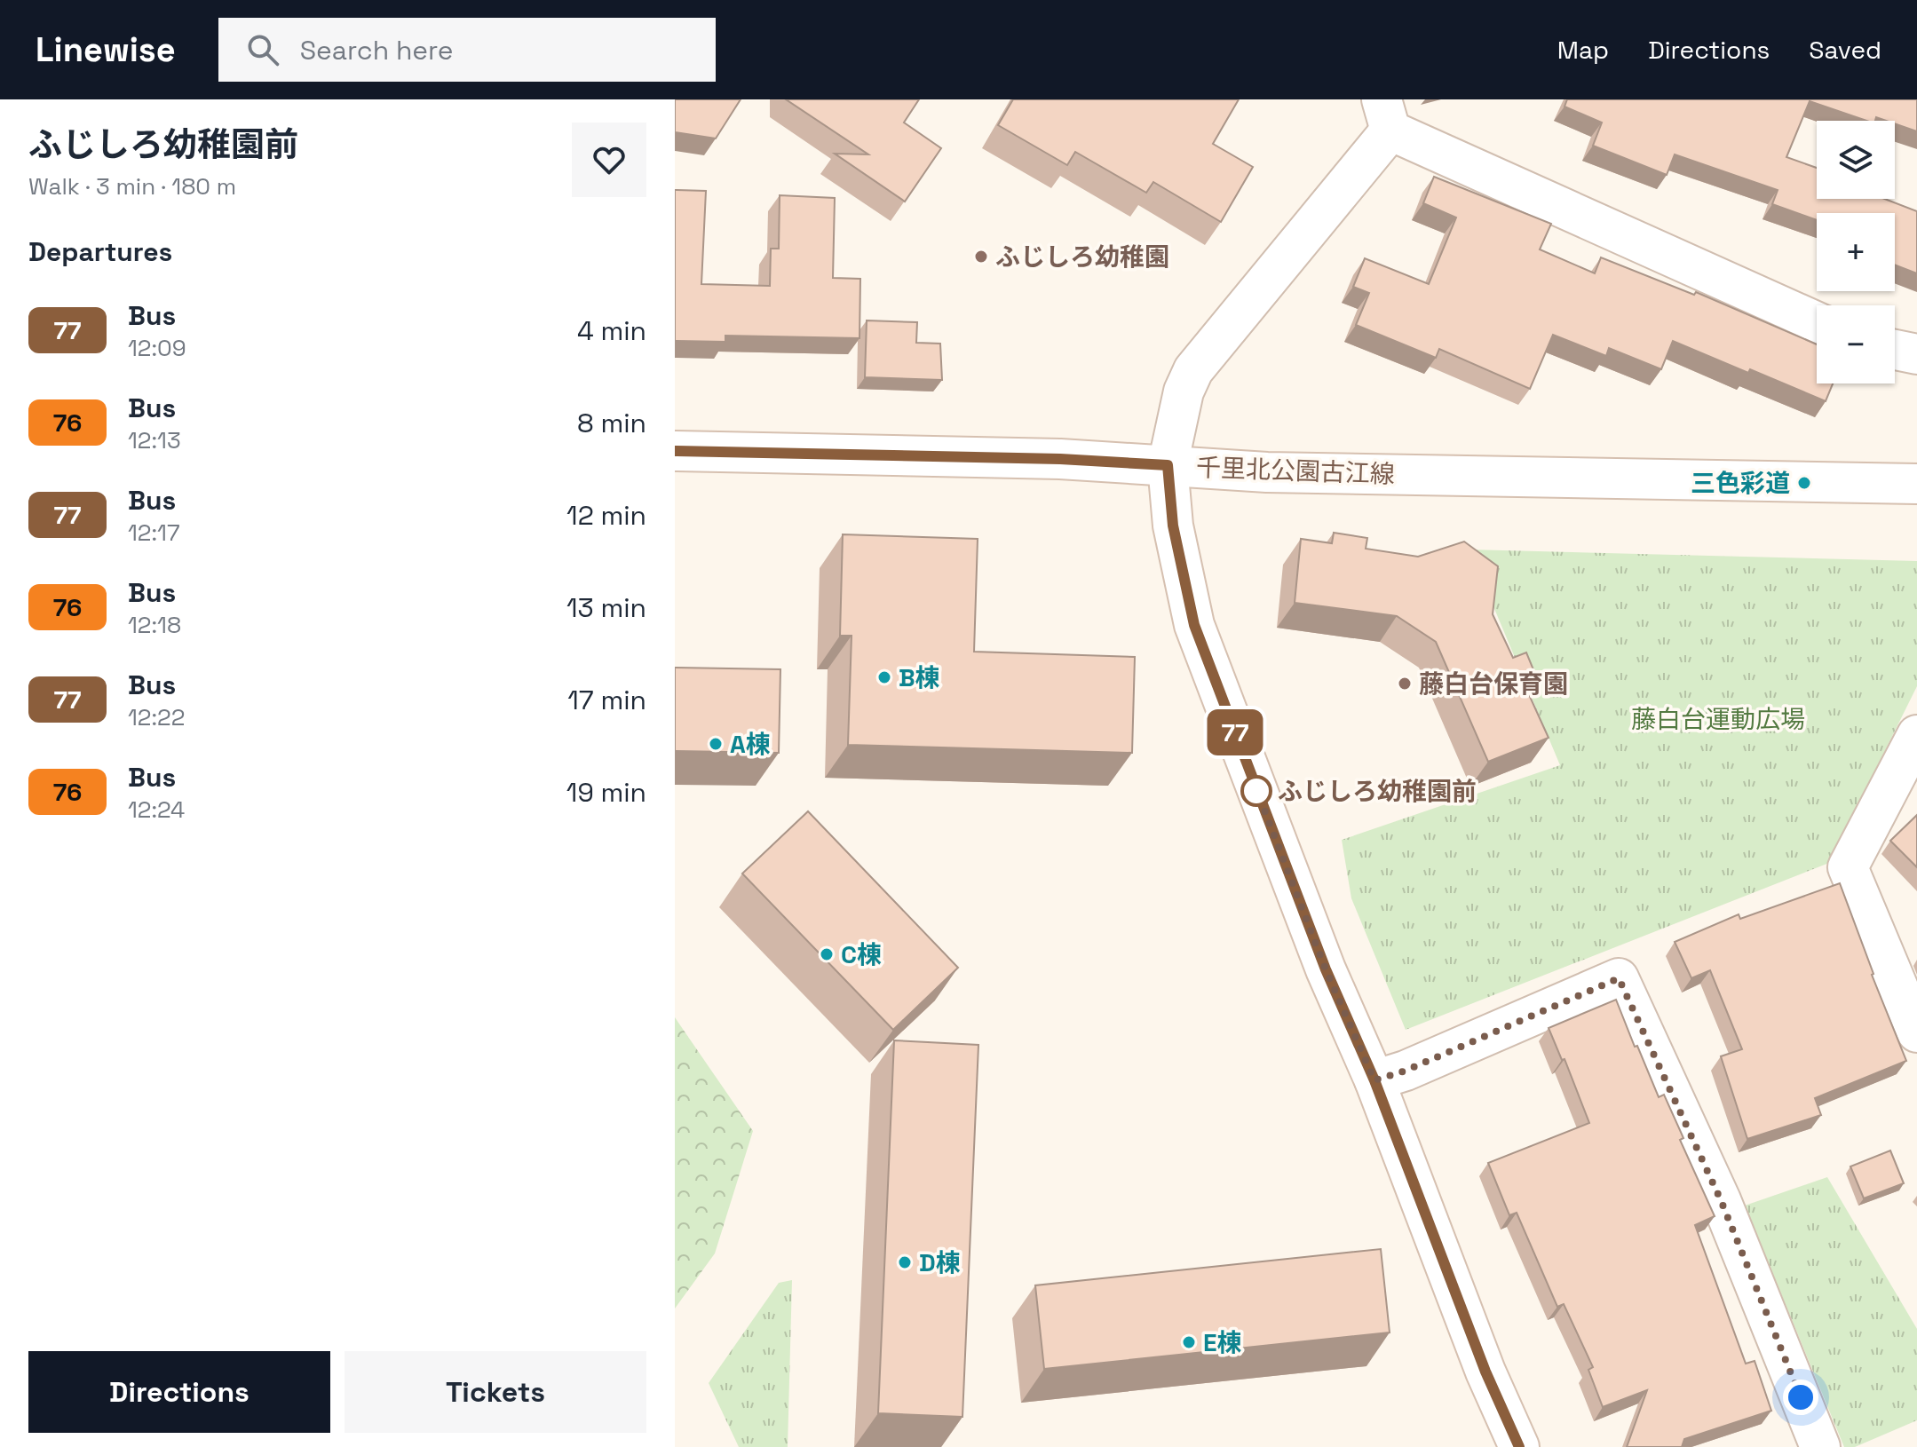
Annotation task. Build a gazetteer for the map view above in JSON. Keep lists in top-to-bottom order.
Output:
{
  "streets": {
    "street": ["千里北公園古江線"]
  },
  "parks": ["藤白台運動広場"],
  "places": [
    "ふじしろ幼稚園",
    "三色彩道",
    "B棟",
    "藤白台保育園",
    "A棟",
    "ふじしろ幼稚園前",
    "C棟",
    "D棟",
    "E棟"
  ],
  "lines": ["bus line 77"],
  "page": {
    "header": "Linewise",
    "search": "Search here",
    "nav": ["Map", "Directions", "Saved"],
    "heading": [
      ["ふじしろ幼稚園前", "Walk · 3 min · 180 m"],
      "Departures"
    ],
    "on_map": "77",
    "map_buttons": ["+", "−"],
    "list": [
      {
        "mark": "77",
        "name": "Bus",
        "note": "12:09",
        "value": "4 min"
      },
      {
        "mark": "76",
        "name": "Bus",
        "note": "12:13",
        "value": "8 min"
      },
      {
        "mark": "77",
        "name": "Bus",
        "note": "12:17",
        "value": "12 min"
      },
      {
        "mark": "76",
        "name": "Bus",
        "note": "12:18",
        "value": "13 min"
      },
      {
        "mark": "77",
        "name": "Bus",
        "note": "12:22",
        "value": "17 min"
      },
      {
        "mark": "76",
        "name": "Bus",
        "note": "12:24",
        "value": "19 min"
      }
    ],
    "buttons": ["Directions", "Tickets"]
  }
}
